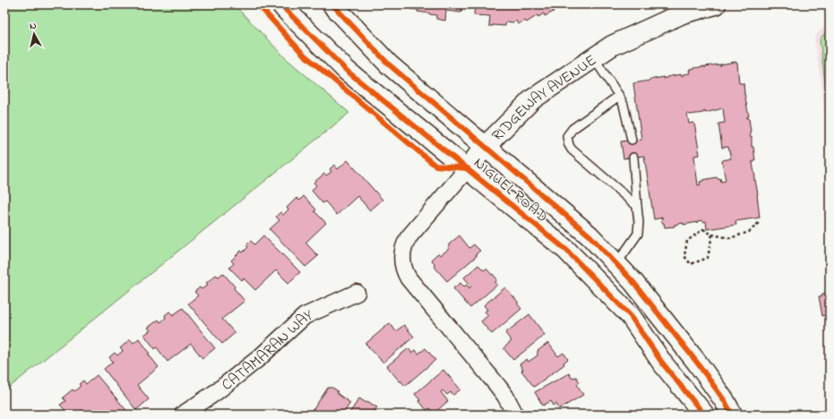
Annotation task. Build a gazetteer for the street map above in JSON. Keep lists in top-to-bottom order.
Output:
{
  "streets": {
    "main road": ["RIDGEWAY AVENUE", "NIGUEL ROAD"],
    "street": ["CATAMARAN WAY"]
  },
  "crossings": [
    ["RIDGEWAY AVENUE", "NIGUEL ROAD"]
  ],
  "north": "top"
}
